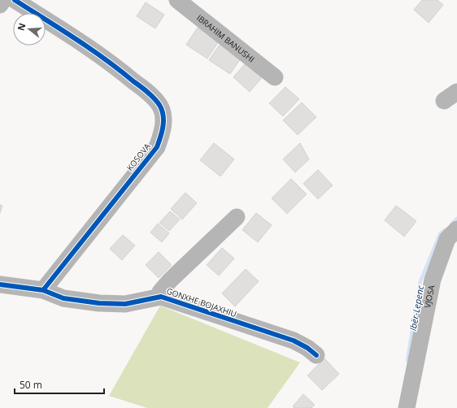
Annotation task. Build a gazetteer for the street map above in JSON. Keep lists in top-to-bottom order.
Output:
{
  "streets": {
    "street": [
      "IBRAHIM BANUSHI",
      "KOSOVA",
      "VJOSA",
      "GONXHE BOJAXHIU"
    ]
  },
  "crossings": [
    ["KOSOVA", "GONXHE BOJAXHIU"]
  ],
  "water": ["Ibër-Lepenc"],
  "scale_bar": "50 m",
  "north": "left"
}
